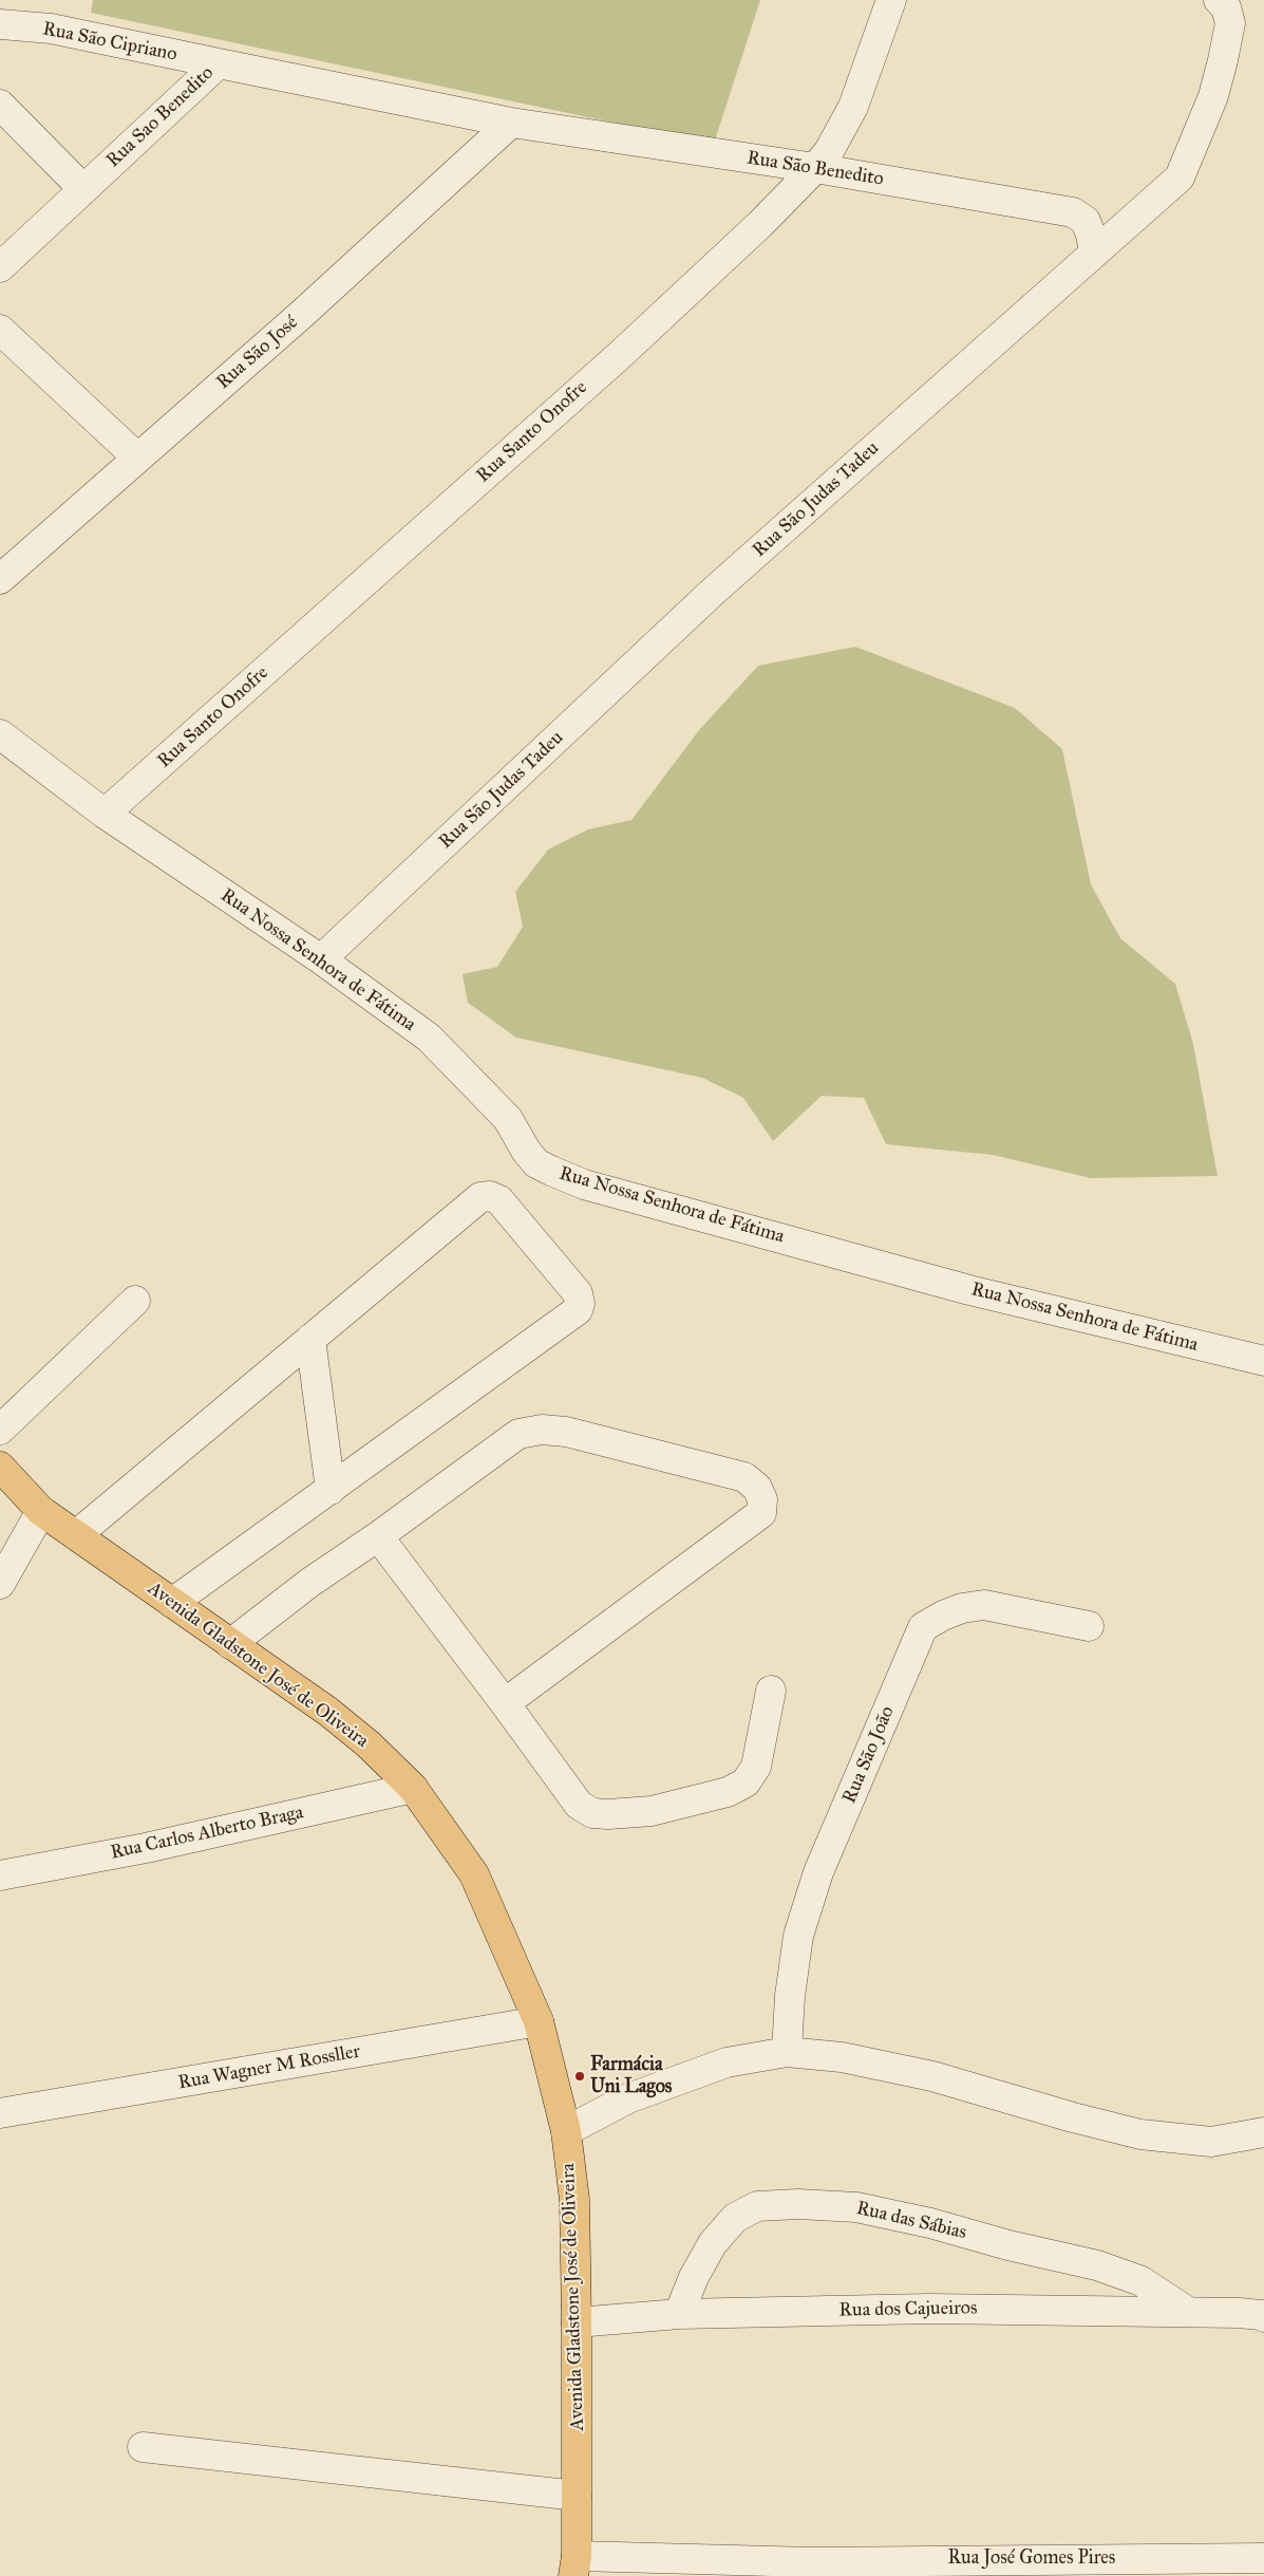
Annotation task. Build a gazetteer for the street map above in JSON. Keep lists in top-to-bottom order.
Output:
{
  "streets": {
    "main road": ["Avenida Gladstone José de Oliveira"],
    "street": [
      "Rua São Cipriano",
      "Rua Sao Benedito",
      "Rua São Benedito",
      "Rua São José",
      "Rua Santo Onofre",
      "Rua São Judas Tadeu",
      "Rua Nossa Senhora de Fátima",
      "Rua São João",
      "Rua Carlos Alberto Braga",
      "Rua Wagner M Rossller",
      "Rua das Sábias",
      "Rua dos Cajueiros",
      "Rua José Gomes Pires"
    ]
  },
  "crossings": [
    ["Rua São Cipriano", "Rua Sao Benedito"],
    ["Rua Sao Benedito", "Rua São Benedito"],
    ["Rua Sao Benedito", "Rua São José"],
    ["Rua São Benedito", "Rua São José"],
    ["Rua São Benedito", "Rua Santo Onofre"],
    ["Rua São Benedito", "Rua São Judas Tadeu"],
    ["Rua Santo Onofre", "Rua Nossa Senhora de Fátima"],
    ["Rua São Judas Tadeu", "Rua Nossa Senhora de Fátima"],
    ["Avenida Gladstone José de Oliveira", "Rua Carlos Alberto Braga"],
    ["Avenida Gladstone José de Oliveira", "Rua Wagner M Rossller"],
    ["Avenida Gladstone José de Oliveira", "Rua dos Cajueiros"],
    ["Avenida Gladstone José de Oliveira", "Rua José Gomes Pires"],
    ["Rua das Sábias", "Rua dos Cajueiros"]
  ],
  "places": ["Farmácia Uni Lagos"]
}
